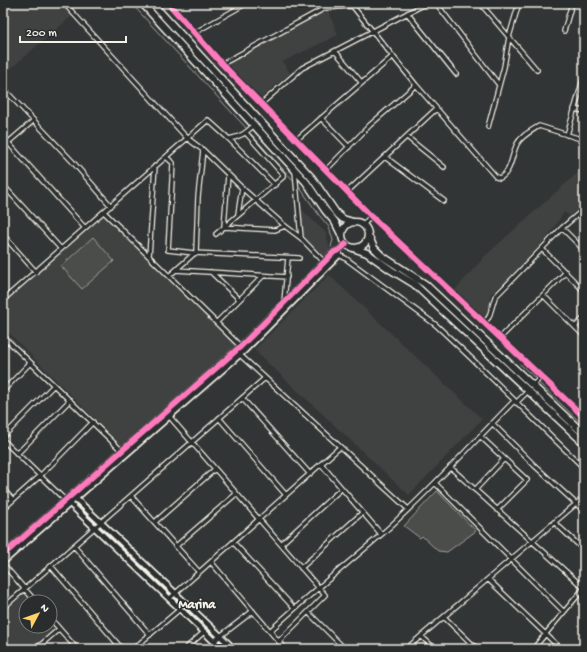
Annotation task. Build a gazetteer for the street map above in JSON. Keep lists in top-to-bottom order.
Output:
{
  "districts": ["Marina"],
  "scale_bar": "200 m",
  "north": "top right"
}
